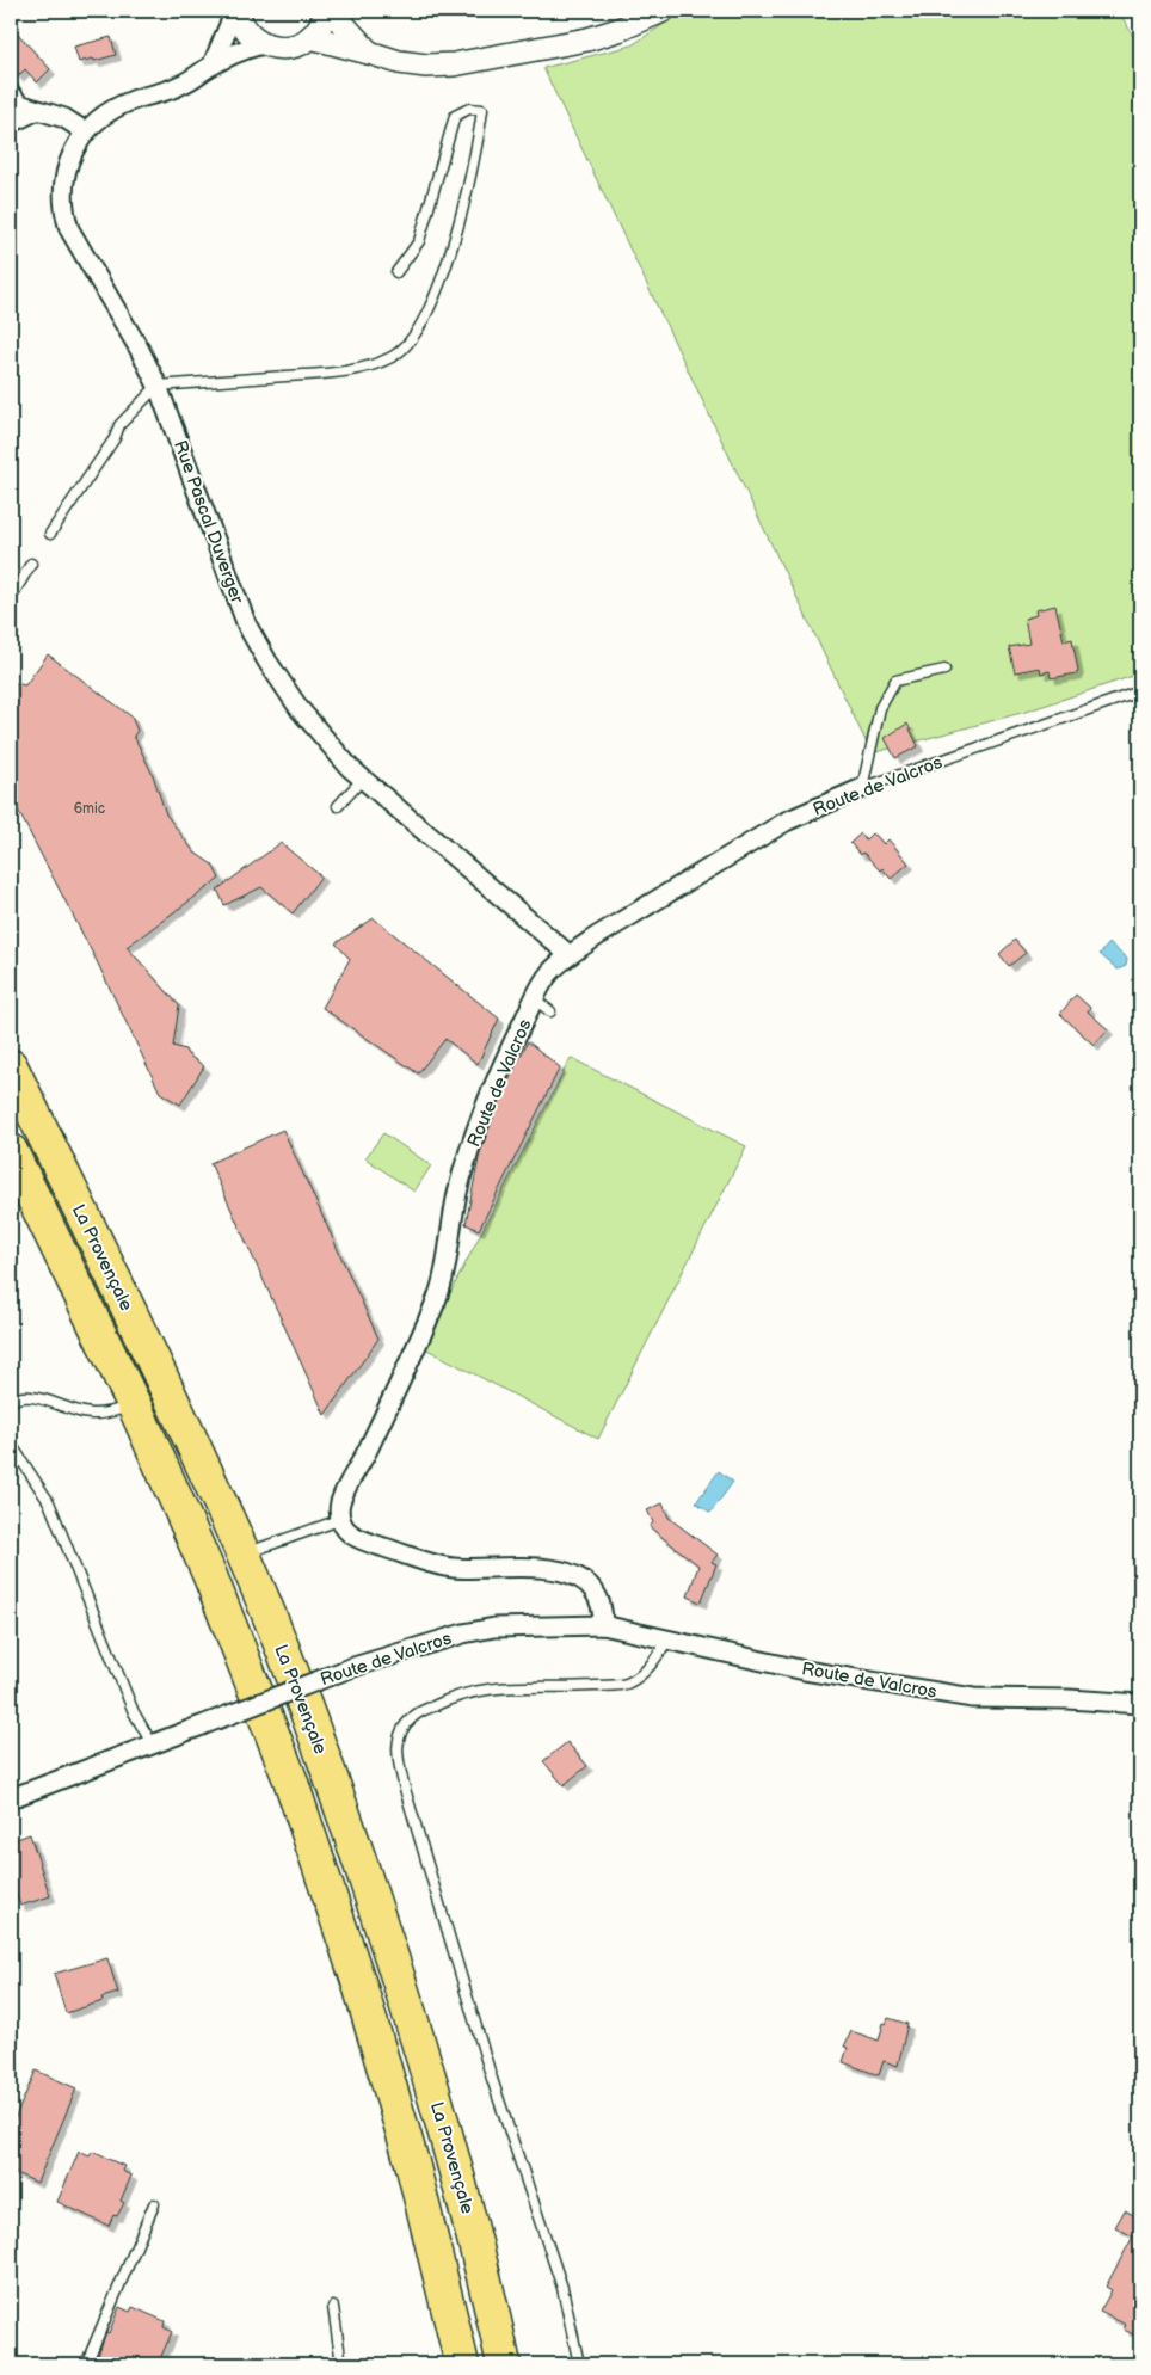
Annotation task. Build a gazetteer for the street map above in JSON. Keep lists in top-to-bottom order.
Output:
{
  "streets": {
    "highway": ["La Provençale"],
    "street": ["Rue Pascal Duverger", "Route de Valcros"]
  },
  "crossings": [
    ["Rue Pascal Duverger", "Route de Valcros"]
  ],
  "house_numbers": ["6mic"]
}
